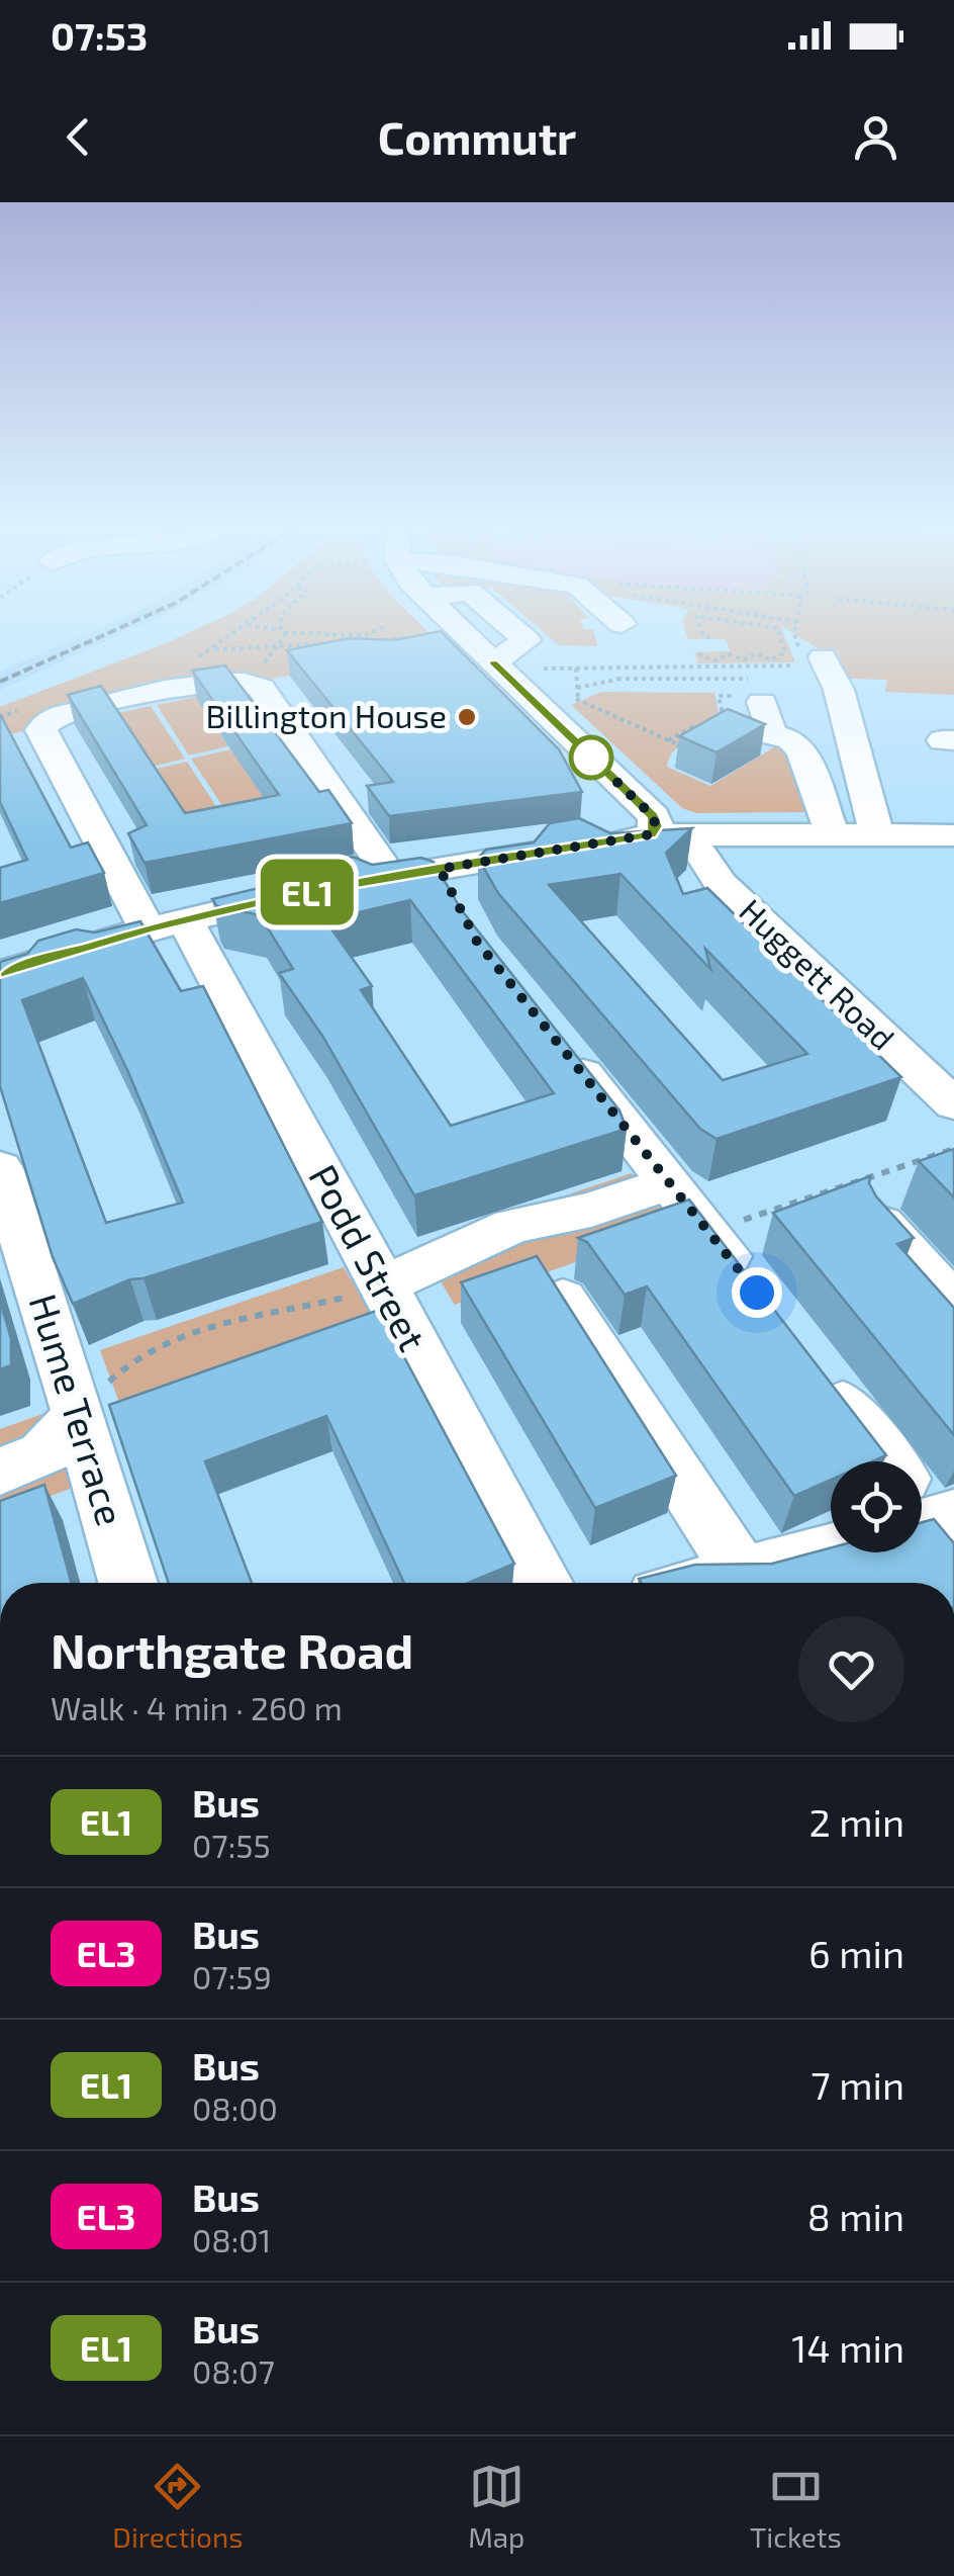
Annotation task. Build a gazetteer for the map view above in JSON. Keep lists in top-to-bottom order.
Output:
{
  "streets": {
    "street": ["Huggett Road", "Podd Street", "Hume Terrace"]
  },
  "places": ["Billington House"],
  "lines": ["bus line EL1"],
  "page": {
    "status": "07:53",
    "header": "Commutr",
    "on_map": "EL1",
    "heading": ["Northgate Road", "Walk · 4 min · 260 m"],
    "list": [
      {
        "mark": "EL1",
        "name": "Bus",
        "note": "07:55",
        "value": "2 min"
      },
      {
        "mark": "EL3",
        "name": "Bus",
        "note": "07:59",
        "value": "6 min"
      },
      {
        "mark": "EL1",
        "name": "Bus",
        "note": "08:00",
        "value": "7 min"
      },
      {
        "mark": "EL3",
        "name": "Bus",
        "note": "08:01",
        "value": "8 min"
      },
      {
        "mark": "EL1",
        "name": "Bus",
        "note": "08:07",
        "value": "14 min"
      }
    ],
    "tabs": ["Directions", "Map", "Tickets"]
  }
}
